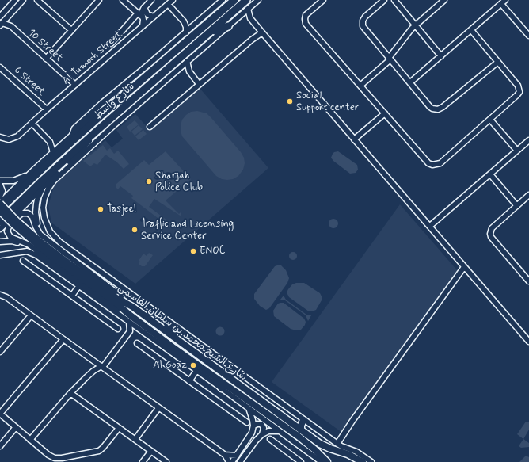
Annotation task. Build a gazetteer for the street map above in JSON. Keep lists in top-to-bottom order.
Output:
{
  "streets": {
    "highway": ["شارع واسط"],
    "main road": ["شارع الشيخ محمد بن سلطان القاسمي"],
    "street": ["10 Street", "Al Tumooh Street", "6 Street"]
  },
  "crossings": [
    ["10 Street", "Al Tumooh Street"],
    ["Al Tumooh Street", "6 Street"],
    ["شارع واسط", "شارع الشيخ محمد بن سلطان القاسمي"]
  ],
  "places": [
    "Social Support center",
    "Sharjah Police Club",
    "Tasjeel",
    "Traffic and Licensing Service Center",
    "ENOC",
    "Al Goaz"
  ]
}
